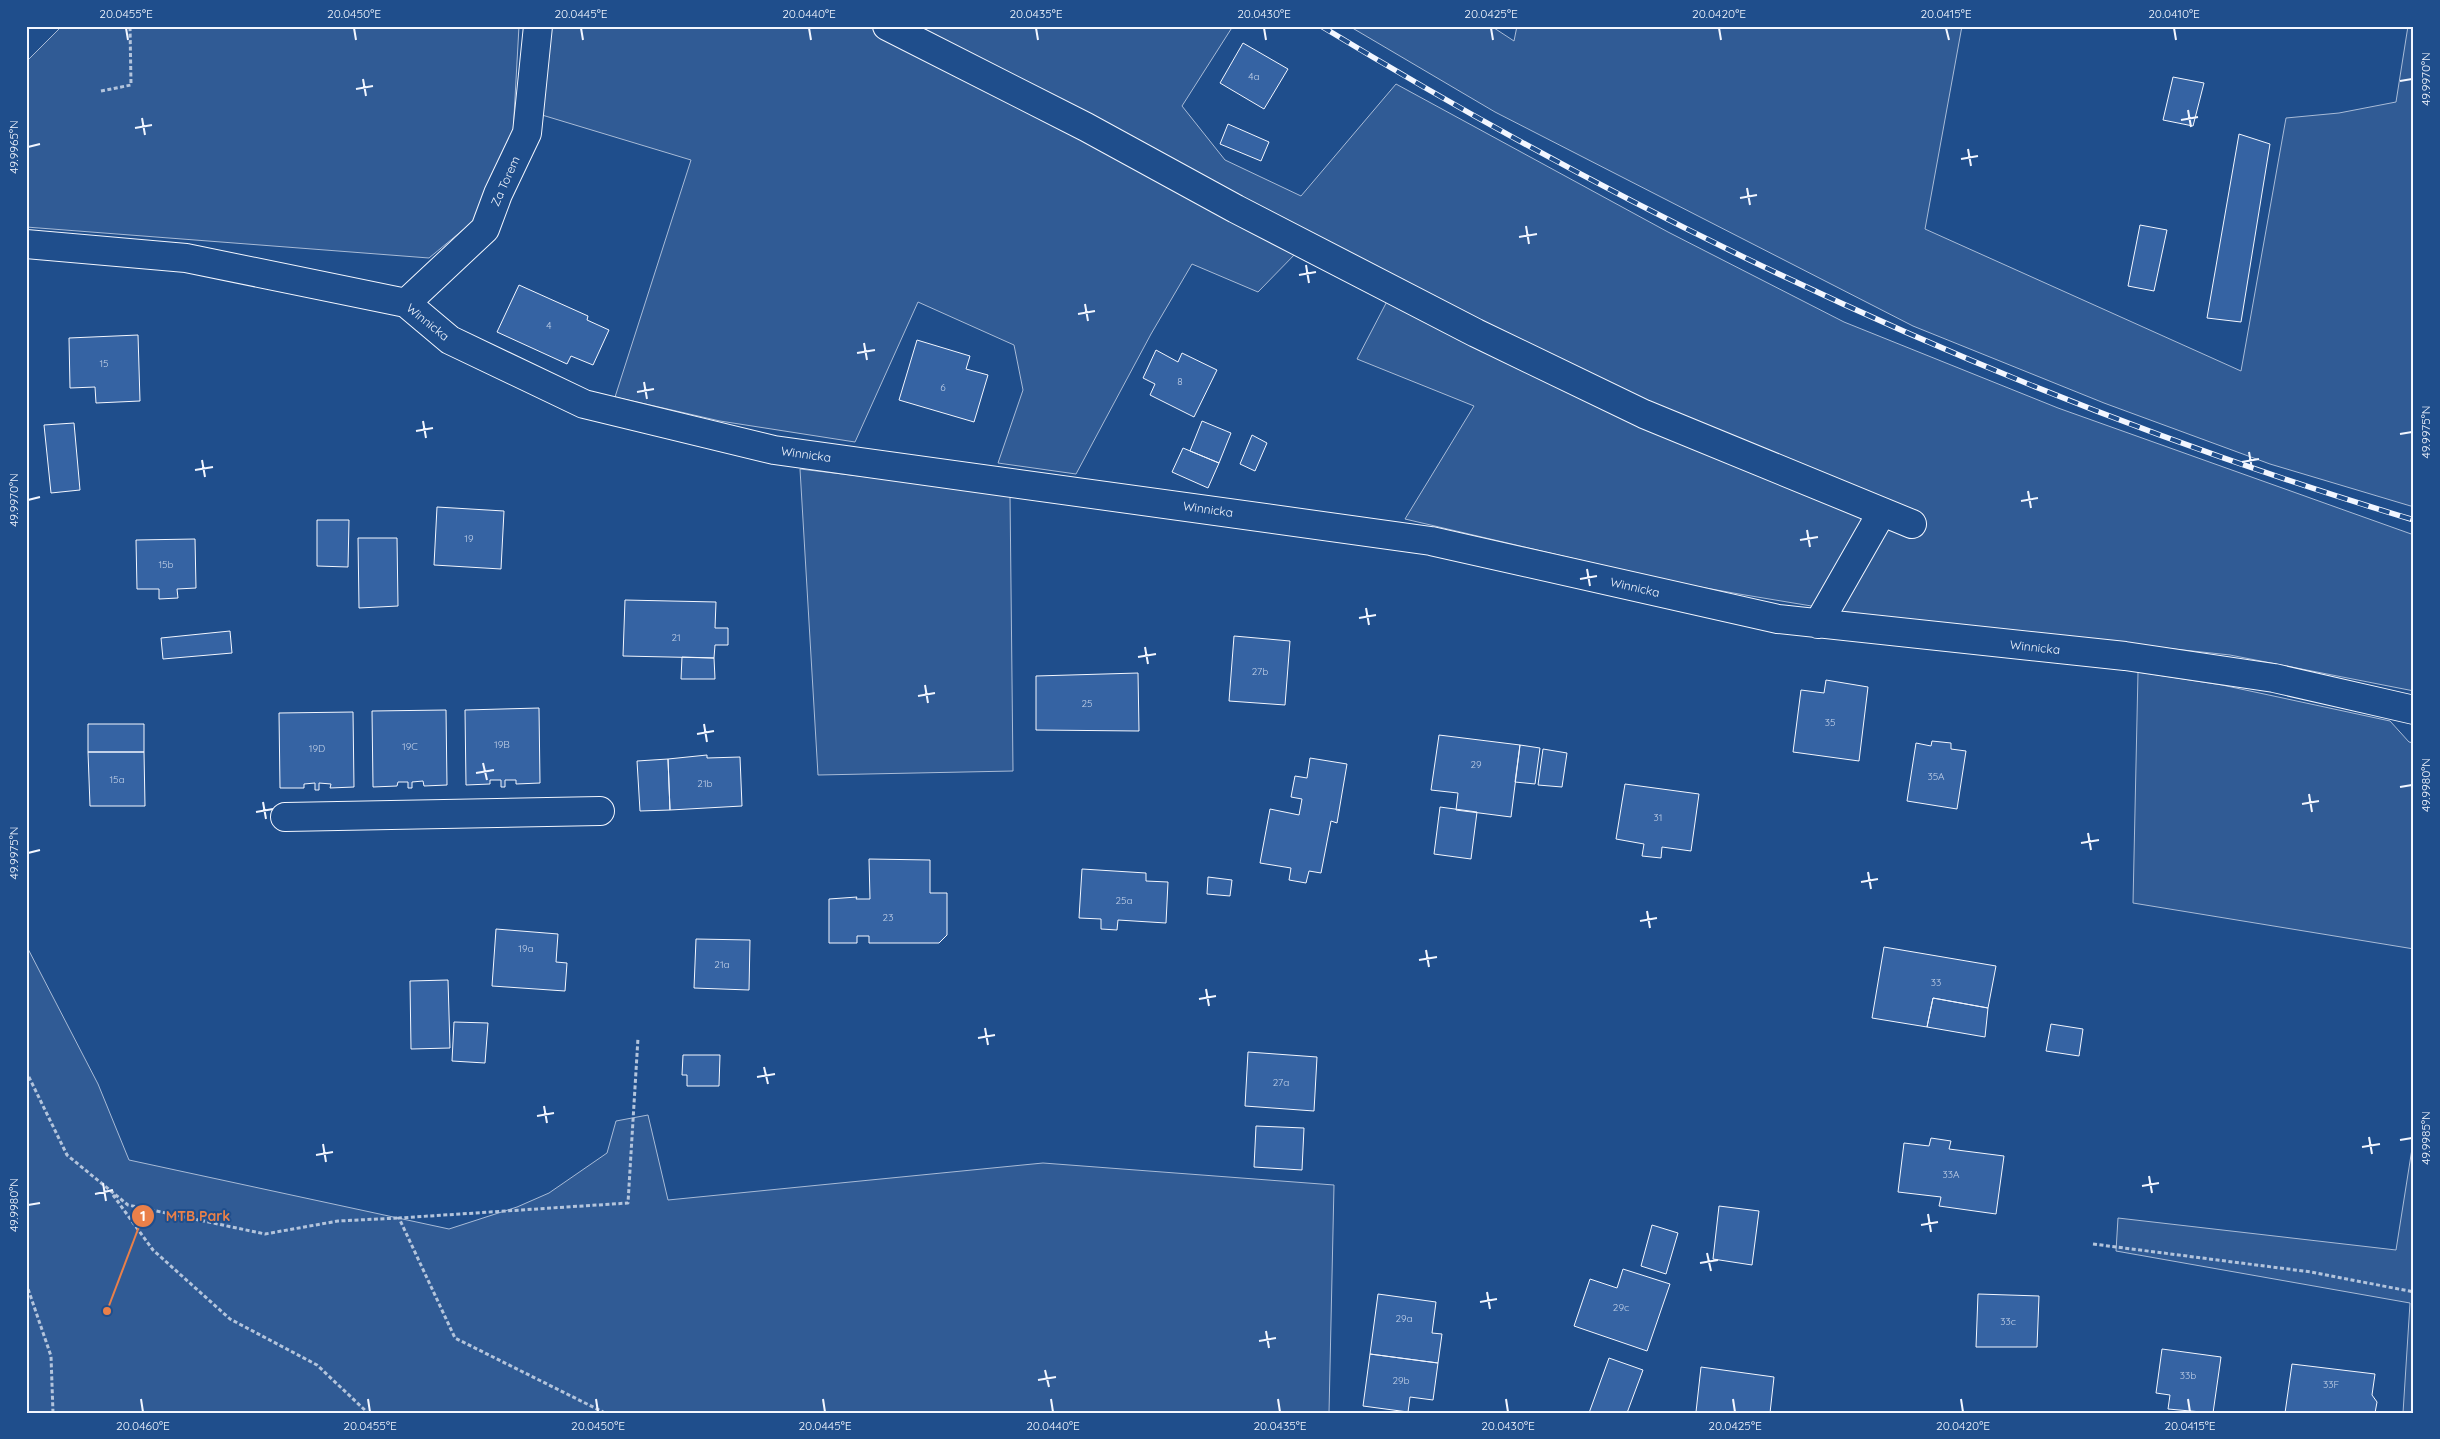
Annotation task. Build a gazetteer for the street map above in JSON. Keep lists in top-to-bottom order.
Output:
{
  "streets": {
    "street": ["Za Torem", "Winnicka"]
  },
  "crossings": [
    ["Za Torem", "Winnicka"]
  ],
  "places": ["MTB Park"],
  "house_numbers": [
    "4a",
    "4",
    "15",
    "8",
    "6",
    "19",
    "15b",
    "21",
    "27b",
    "25",
    "35",
    "19B",
    "19C",
    "19D",
    "29",
    "35A",
    "15a",
    "21b",
    "31",
    "25a",
    "23",
    "19a",
    "21a",
    "33",
    "27a",
    "33A",
    "29c",
    "29a",
    "33c",
    "33b",
    "29b",
    "33F"
  ],
  "coordinates": [
    "20.0455°E",
    "20.0450°E",
    "20.0445°E",
    "20.0440°E",
    "20.0435°E",
    "20.0430°E",
    "20.0425°E",
    "20.0420°E",
    "20.0415°E",
    "20.0410°E",
    "49.9970°N",
    "49.9965°N",
    "49.9975°N",
    "49.9980°N",
    "49.9985°N",
    "20.0460°E"
  ]
}
